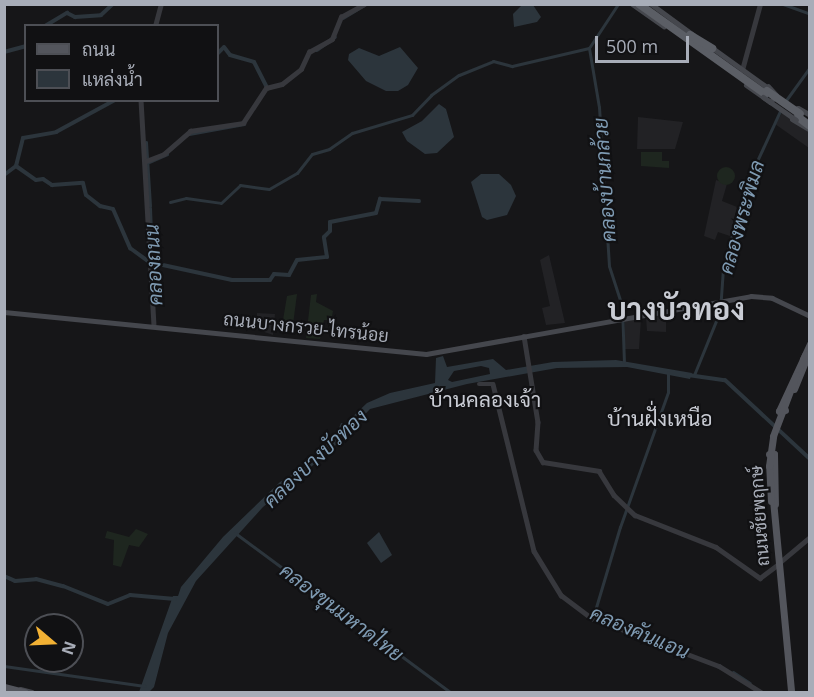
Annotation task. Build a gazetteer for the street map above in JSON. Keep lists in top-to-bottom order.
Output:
{
  "streets": {
    "main road": ["ถนนบางกรวย-ไทรน้อย", "ถนนชัยพฤกษ์"]
  },
  "districts": ["บางบัวทอง", "บ้านคลองเจ้า", "บ้านฝั่งเหนือ"],
  "water": [
    "คลองบ้านกล้วย",
    "คลองพระพิมล",
    "คลองถนน",
    "คลองบางบัวทอง",
    "คลองขุนมหาดไทย",
    "คลองคันแอน"
  ],
  "legend": ["ถนน", "แหล่งน้ำ"],
  "scale_bar": "500 m",
  "north": "right"
}
